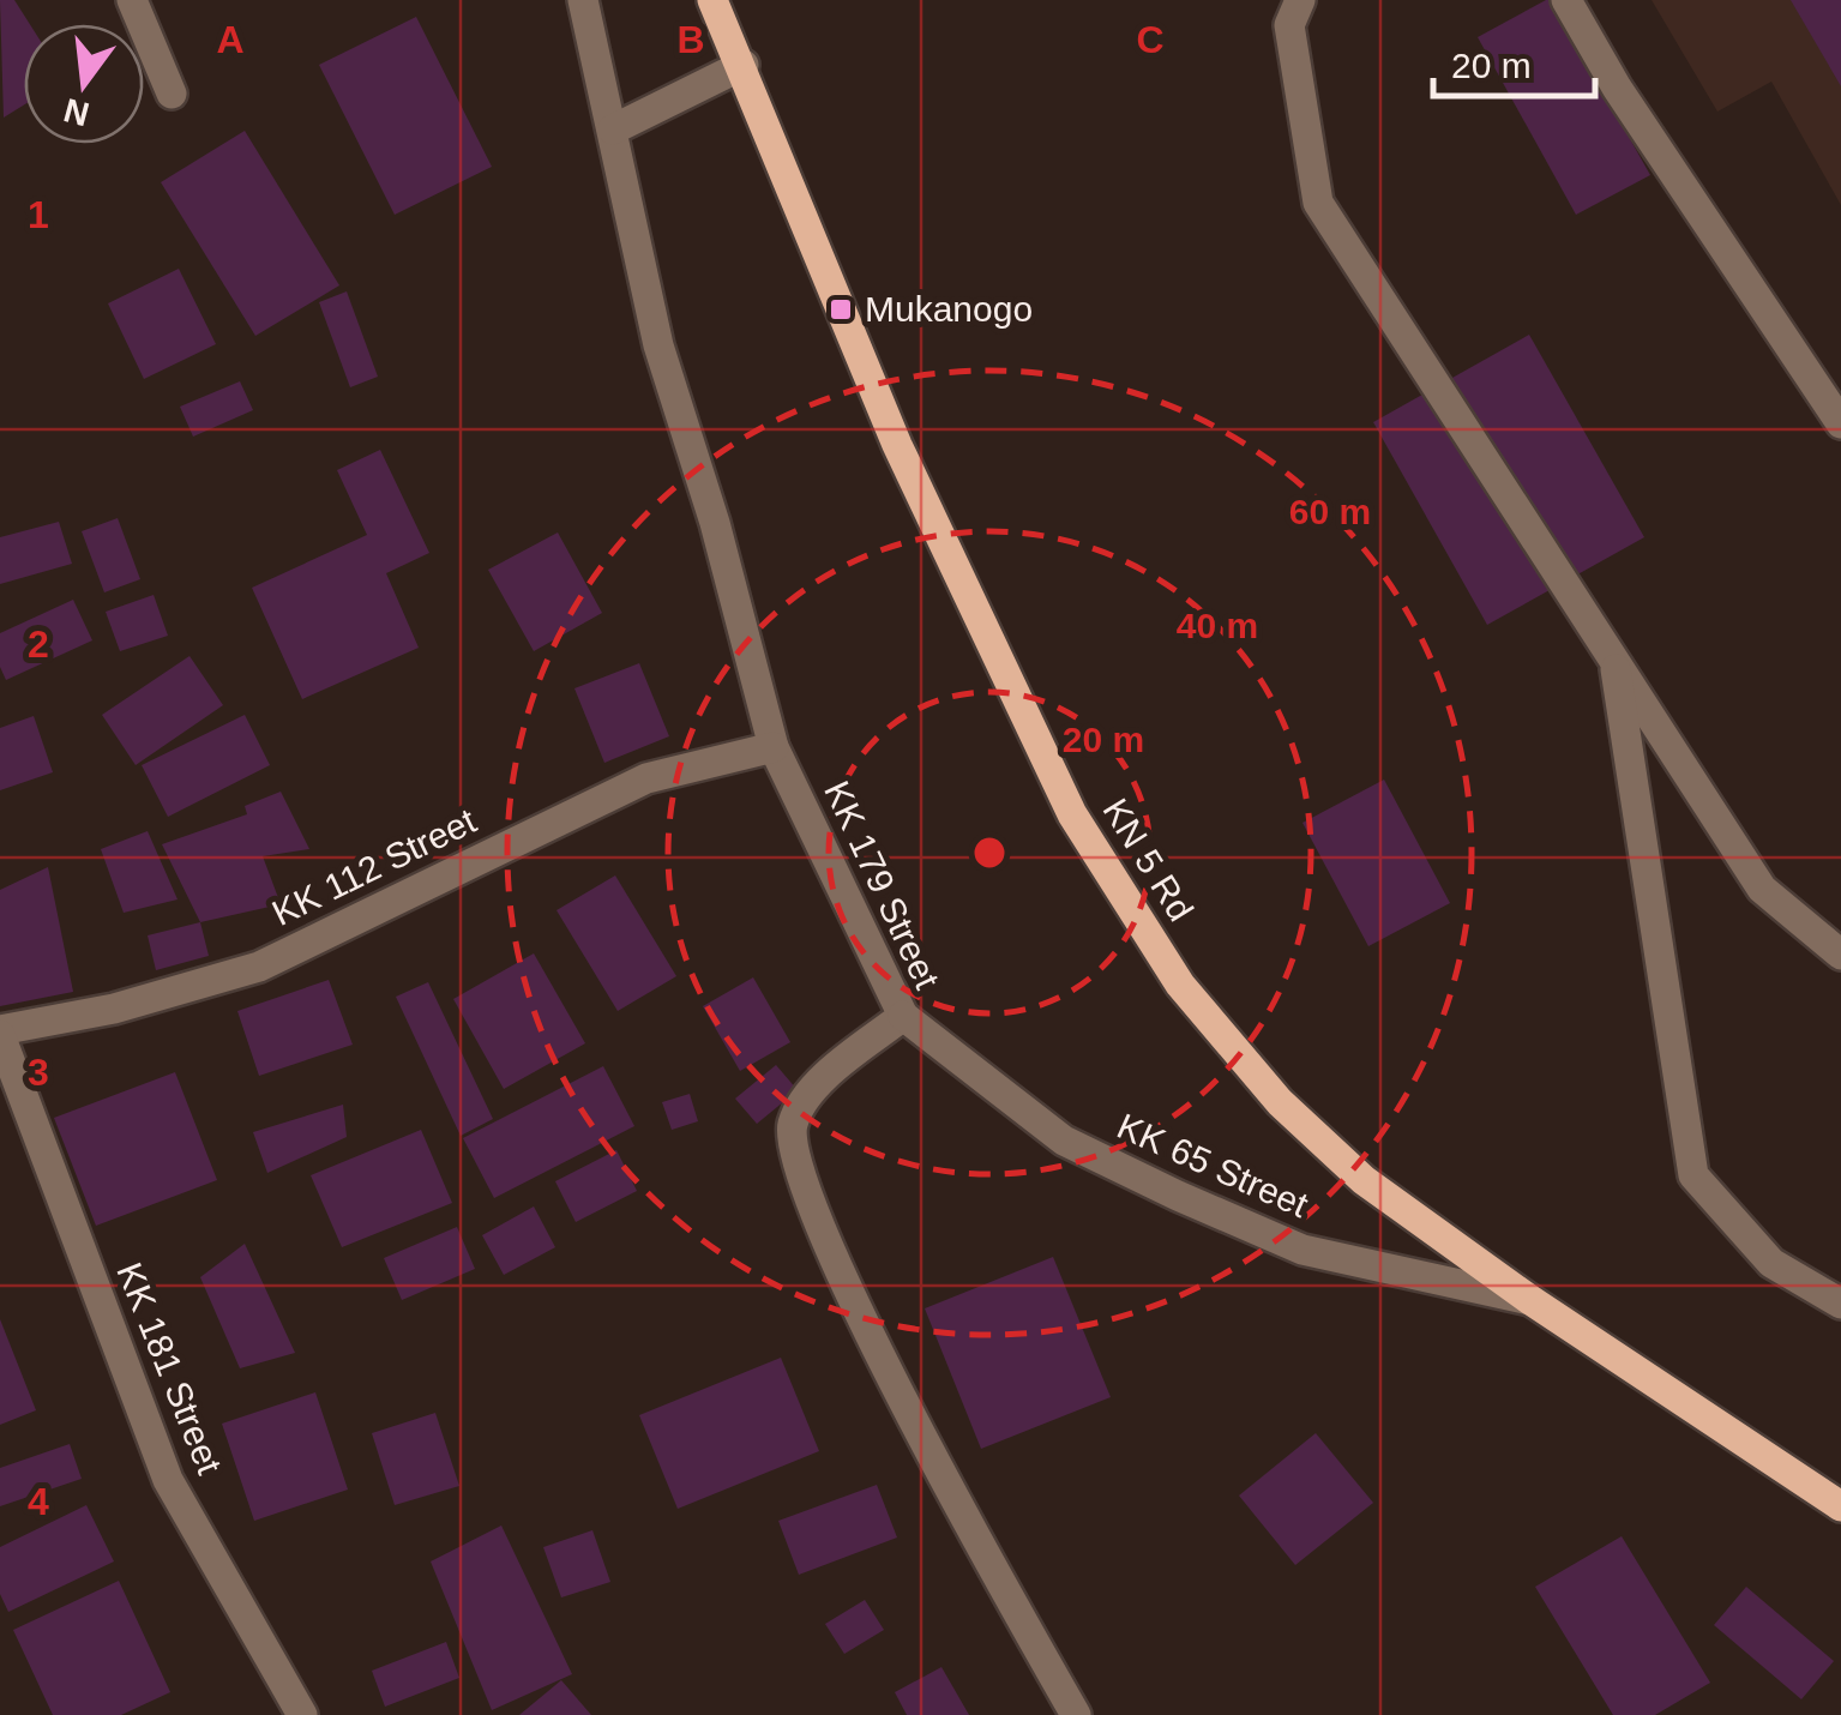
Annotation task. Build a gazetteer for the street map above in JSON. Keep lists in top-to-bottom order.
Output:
{
  "streets": {
    "main road": ["KN 5 Rd"],
    "street": [
      "KK 112 Street",
      "KK 179 Street",
      "KK 65 Street",
      "KK 181 Street"
    ]
  },
  "crossings": [
    ["KN 5 Rd", "KK 65 Street"],
    ["KK 112 Street", "KK 179 Street"],
    ["KK 112 Street", "KK 181 Street"],
    ["KK 179 Street", "KK 65 Street"]
  ],
  "places": {
    "transit": ["Mukanogo"]
  },
  "scale_bar": "20 m",
  "north": "bottom",
  "grid": {
    "columns": ["A", "B", "C"],
    "rows": [
      "1",
      "2",
      "3",
      "4"
    ]
  },
  "rings": ["60 m", "40 m", "20 m"]
}
